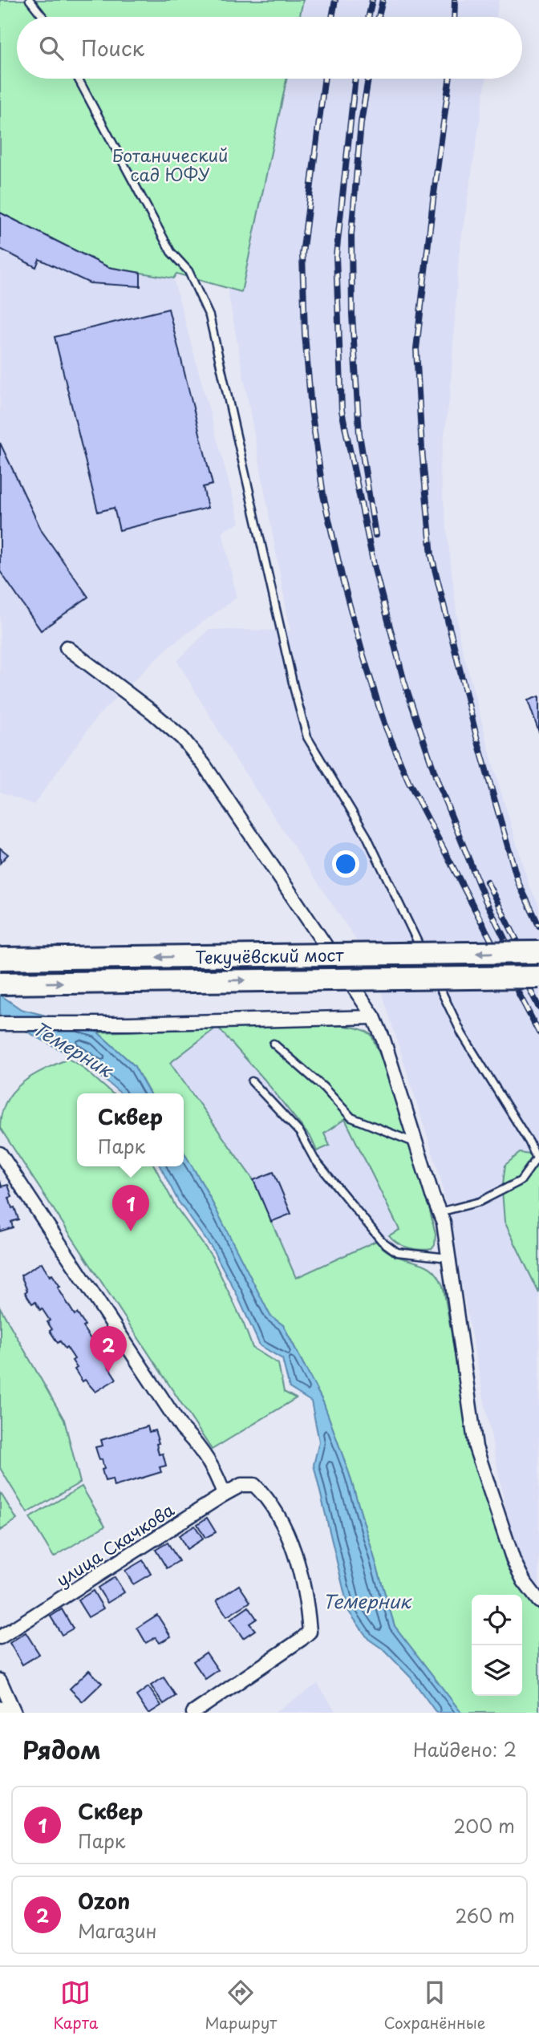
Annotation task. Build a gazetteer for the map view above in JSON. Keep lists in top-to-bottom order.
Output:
{
  "streets": {
    "main road": ["Текучёвский мост"],
    "street": ["улица Скачкова"]
  },
  "water": ["Темерник"],
  "parks": ["Ботанический сад ЮФУ"],
  "page": {
    "search": "Поиск",
    "popup": ["Сквер", "Парк"],
    "pins": ["1", "2"],
    "heading": ["Рядом", "Найдено: 2"],
    "list": [
      {
        "mark": "1",
        "name": "Сквер",
        "note": "Парк",
        "value": "200 m"
      },
      {
        "mark": "2",
        "name": "Ozon",
        "note": "Магазин",
        "value": "260 m"
      }
    ],
    "nav": ["Карта", "Маршрут", "Сохранённые"]
  }
}
